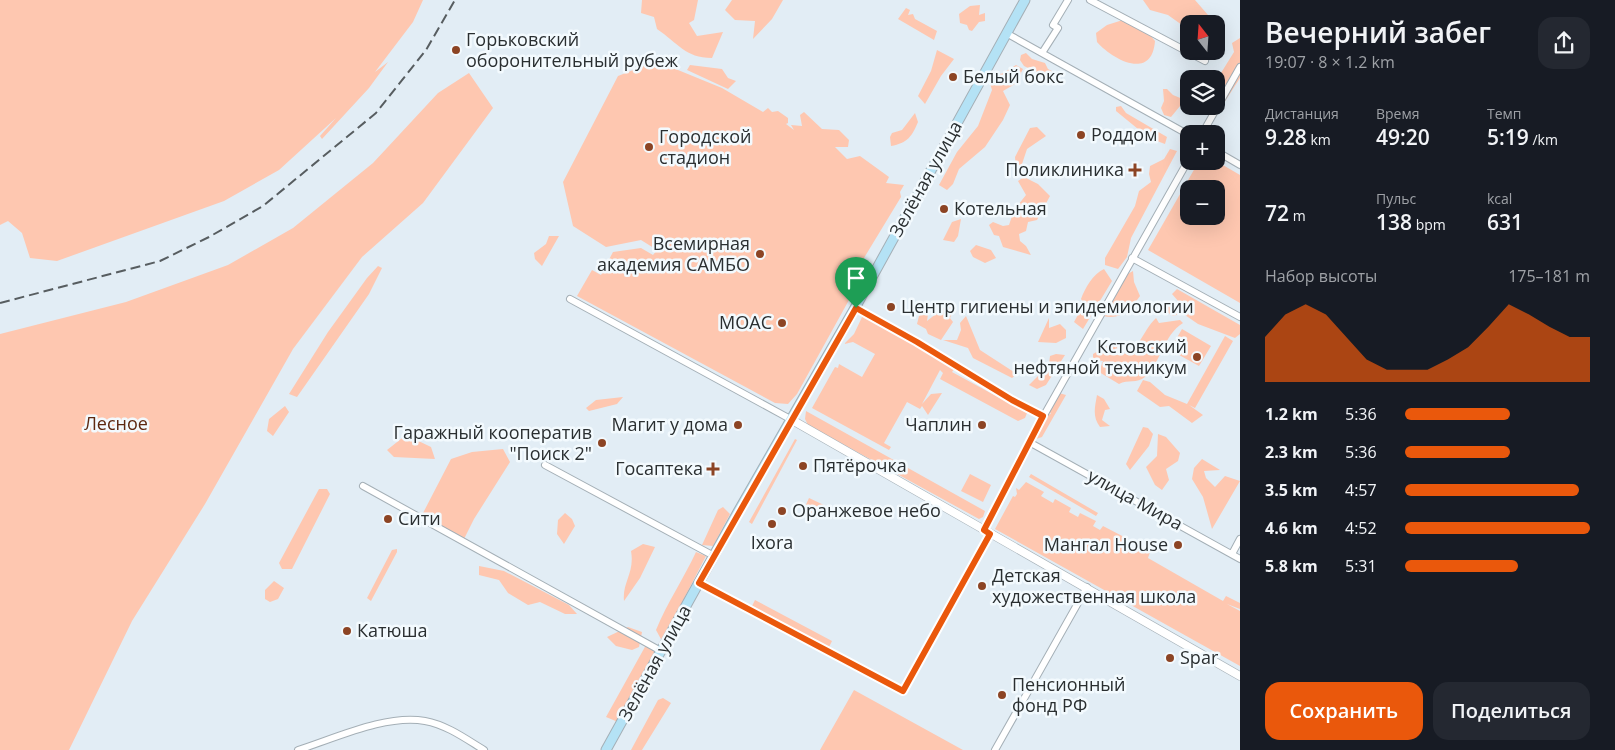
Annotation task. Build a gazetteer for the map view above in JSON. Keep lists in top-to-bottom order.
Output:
{
  "streets": {
    "main road": ["Зелёная улица"],
    "street": ["улица Мира"]
  },
  "parks": ["Лесное"],
  "places": {
    "other": [
      "Горьковский оборонительный рубеж",
      "Белый бокс",
      "Роддом",
      "Городской стадион",
      "Котельная",
      "Всемирная академия САМБО",
      "Центр гигиены и эпидемиологии",
      "МОАС",
      "Кстовский нефтяной техникум",
      "Магит у дома",
      "Чаплин",
      "Гаражный кооператив \"Поиск 2\"",
      "Пятёрочка",
      "Оранжевое небо",
      "Сити",
      "Ixora",
      "Мангал House",
      "Детская художественная школа",
      "Катюша",
      "Spar",
      "Пенсионный фонд РФ"
    ],
    "health": ["Поликлиника", "Госаптека"]
  },
  "north": "top",
  "page": {
    "heading": ["Вечерний забег", "19:07 · 8 × 1.2 km"],
    "map_buttons": ["+", "−"],
    "stats": [
      ["Дистанция", "9.28 km"],
      ["Время", "49:20"],
      ["Темп", "5:19 /km"],
      ["72 m"],
      ["Пульс", "138 bpm"],
      ["kcal", "631"]
    ],
    "chart": ["Набор высоты", "175–181 m"],
    "list": [
      {
        "name": "1.2 km",
        "note": "5:36"
      },
      {
        "name": "2.3 km",
        "note": "5:36"
      },
      {
        "name": "3.5 km",
        "note": "4:57"
      },
      {
        "name": "4.6 km",
        "note": "4:52"
      },
      {
        "name": "5.8 km",
        "note": "5:31"
      }
    ],
    "buttons": ["Сохранить", "Поделиться"]
  }
}
